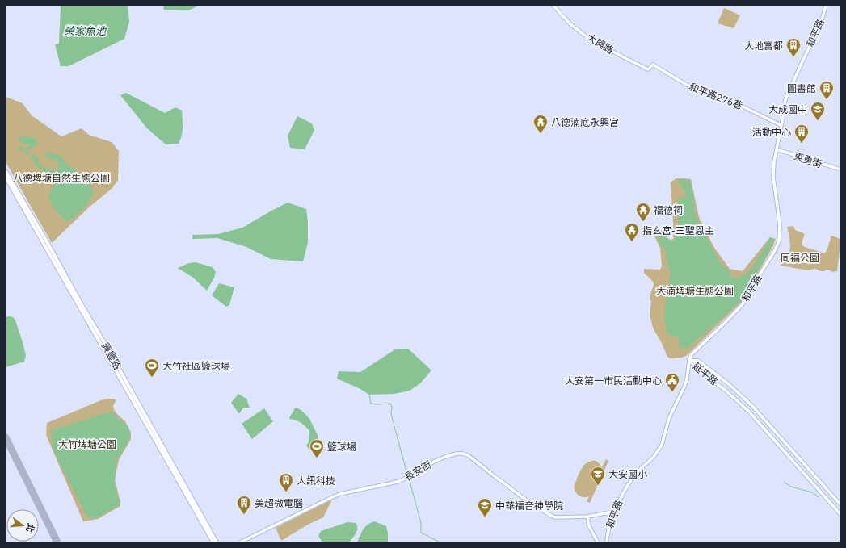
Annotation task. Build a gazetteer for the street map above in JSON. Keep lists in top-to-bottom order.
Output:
{
  "streets": {
    "main road": ["興豐路"],
    "street": [
      "和平路",
      "大興路",
      "和平路276巷",
      "東勇街",
      "延平路",
      "長安街"
    ]
  },
  "crossings": [
    ["和平路", "和平路276巷"],
    ["和平路", "東勇街"],
    ["和平路", "延平路"],
    ["和平路", "長安街"],
    ["大興路", "和平路276巷"]
  ],
  "water": ["榮家魚池"],
  "parks": [
    "八德埤塘自然生態公園",
    "同福公園",
    "大湳埤塘生態公園",
    "大竹埤塘公園"
  ],
  "places": {
    "building": [
      "大地富都",
      "圖書館",
      "活動中心",
      "大訊科技",
      "美超微電腦"
    ],
    "school or university": ["大成國中", "大安國小", "中華福音神學院"],
    "temple": ["八德湳底永興宮", "福德祠", "指玄宮-三聖恩主"],
    "sports": ["大竹社區籃球場", "籃球場"],
    "public building": ["大安第一市民活動中心"]
  },
  "north": "right"
}
